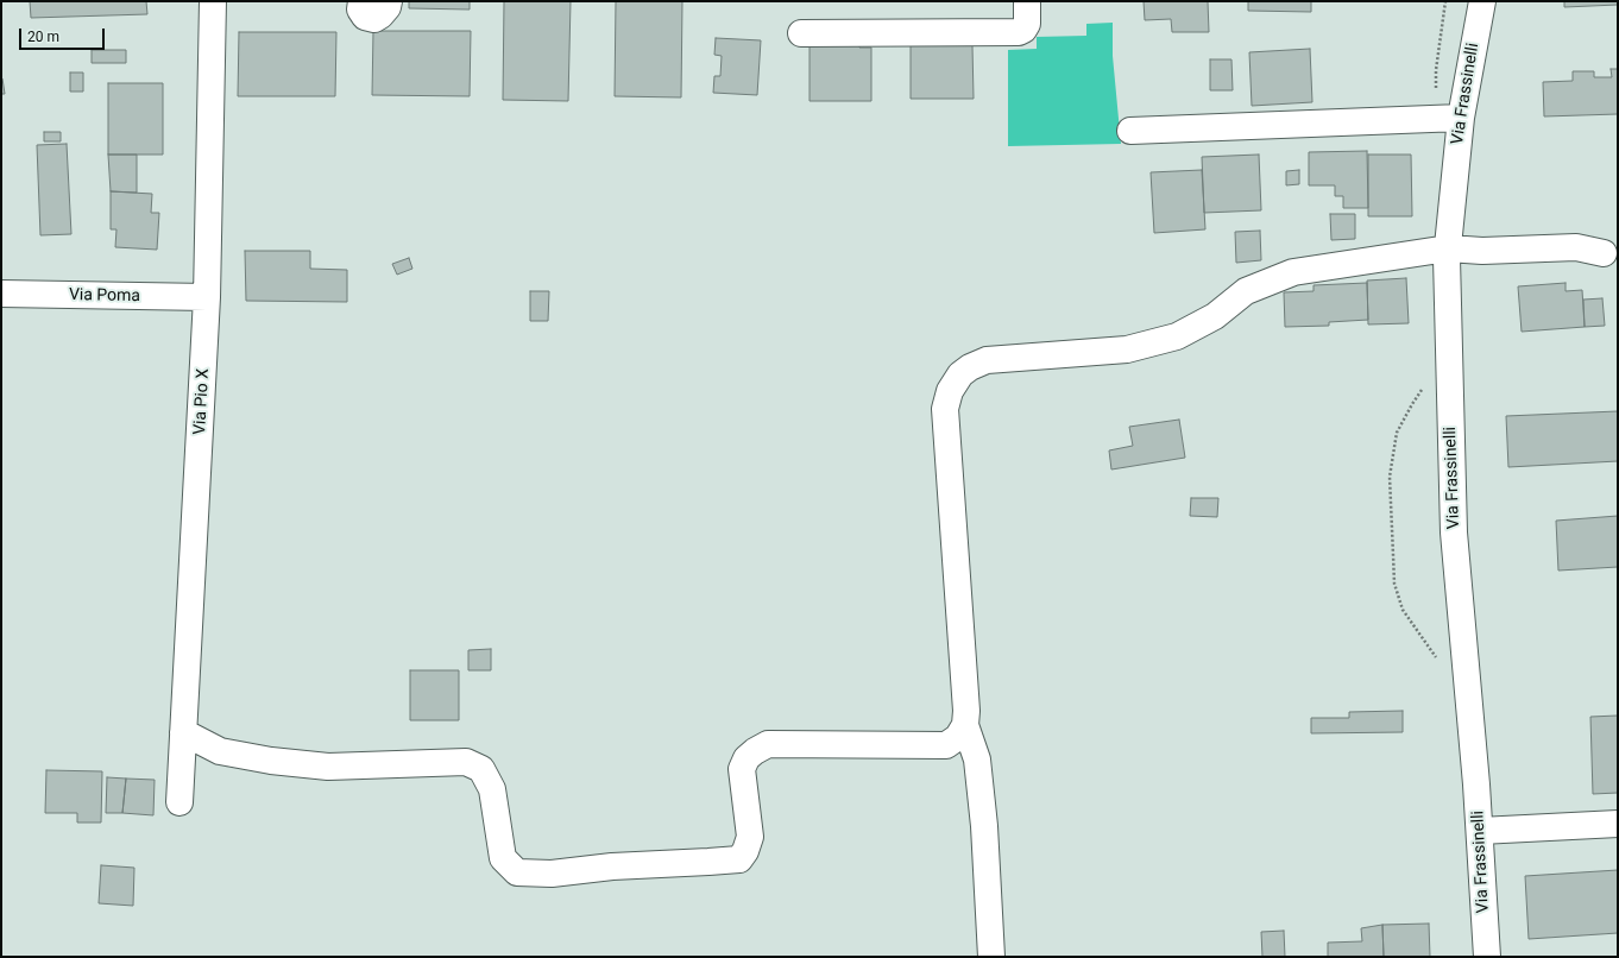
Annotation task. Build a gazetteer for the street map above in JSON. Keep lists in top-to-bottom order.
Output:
{
  "streets": {
    "street": ["Via Frassinelli", "Via Poma", "Via Pio X"]
  },
  "crossings": [
    ["Via Poma", "Via Pio X"]
  ],
  "scale_bar": "20 m"
}
